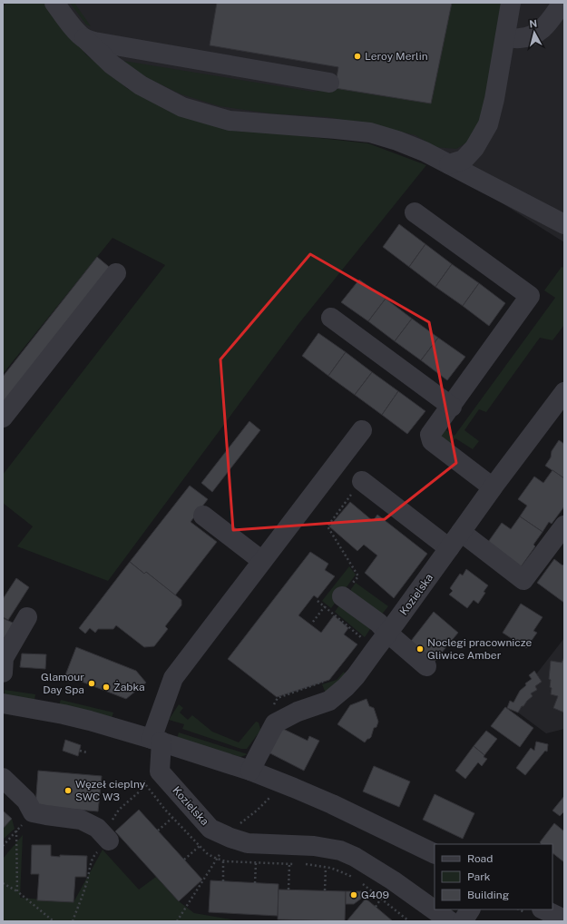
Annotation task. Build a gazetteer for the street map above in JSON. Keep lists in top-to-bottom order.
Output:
{
  "streets": {
    "street": ["Kozielska"]
  },
  "places": [
    "Leroy Merlin",
    "Noclegi pracownicze Gliwice Amber",
    "Glamour Day Spa",
    "Żabka",
    "Węzeł cieplny SWC W3",
    "G409"
  ],
  "legend": ["Road", "Park", "Building"],
  "north": "top"
}
